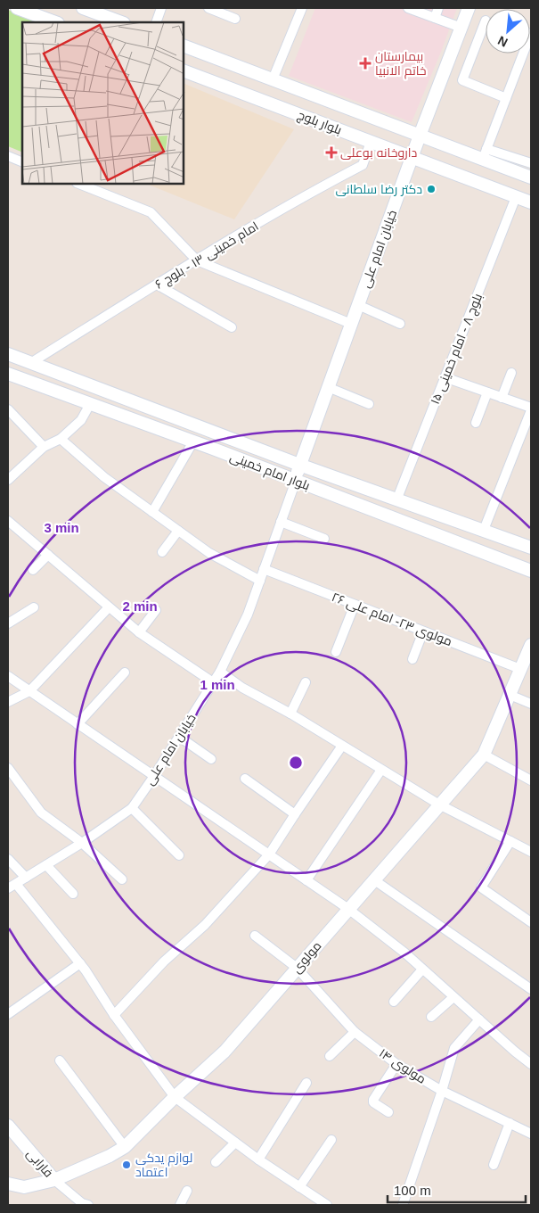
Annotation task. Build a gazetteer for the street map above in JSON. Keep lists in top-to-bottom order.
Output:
{
  "streets": {
    "main road": [
      "بلوار بلوچ",
      "خیابان امام علی",
      "بلوار امام خمینی",
      "مولوی",
      "فارابی"
    ],
    "street": [
      "امام خمینی ۱۳ - بلوچ ۶",
      "بلوچ ۸ - امام خمینی ۱۵",
      "مولوی ۲۳- امام علی ۲۶",
      "مولوی ۱۴"
    ]
  },
  "crossings": [
    ["بلوار بلوچ", "خیابان امام علی"],
    ["بلوار بلوچ", "امام خمینی ۱۳ - بلوچ ۶"],
    ["بلوار بلوچ", "بلوچ ۸ - امام خمینی ۱۵"],
    ["خیابان امام علی", "بلوار امام خمینی"],
    ["خیابان امام علی", "مولوی ۲۳- امام علی ۲۶"],
    ["امام خمینی ۱۳ - بلوچ ۶", "بلوار امام خمینی"],
    ["بلوچ ۸ - امام خمینی ۱۵", "بلوار امام خمینی"],
    ["مولوی ۲۳- امام علی ۲۶", "مولوی"],
    ["مولوی", "مولوی ۱۴"],
    ["مولوی", "فارابی"]
  ],
  "places": {
    "health": ["بیمارستان خاتم الانبیا", "داروخانه بوعلی"],
    "other": ["دکتر رضا سلطانی", "لوازم یدکی اعتماد"]
  },
  "scale_bar": "100 m",
  "north": "bottom left",
  "rings": ["3 min", "2 min", "1 min"]
}
